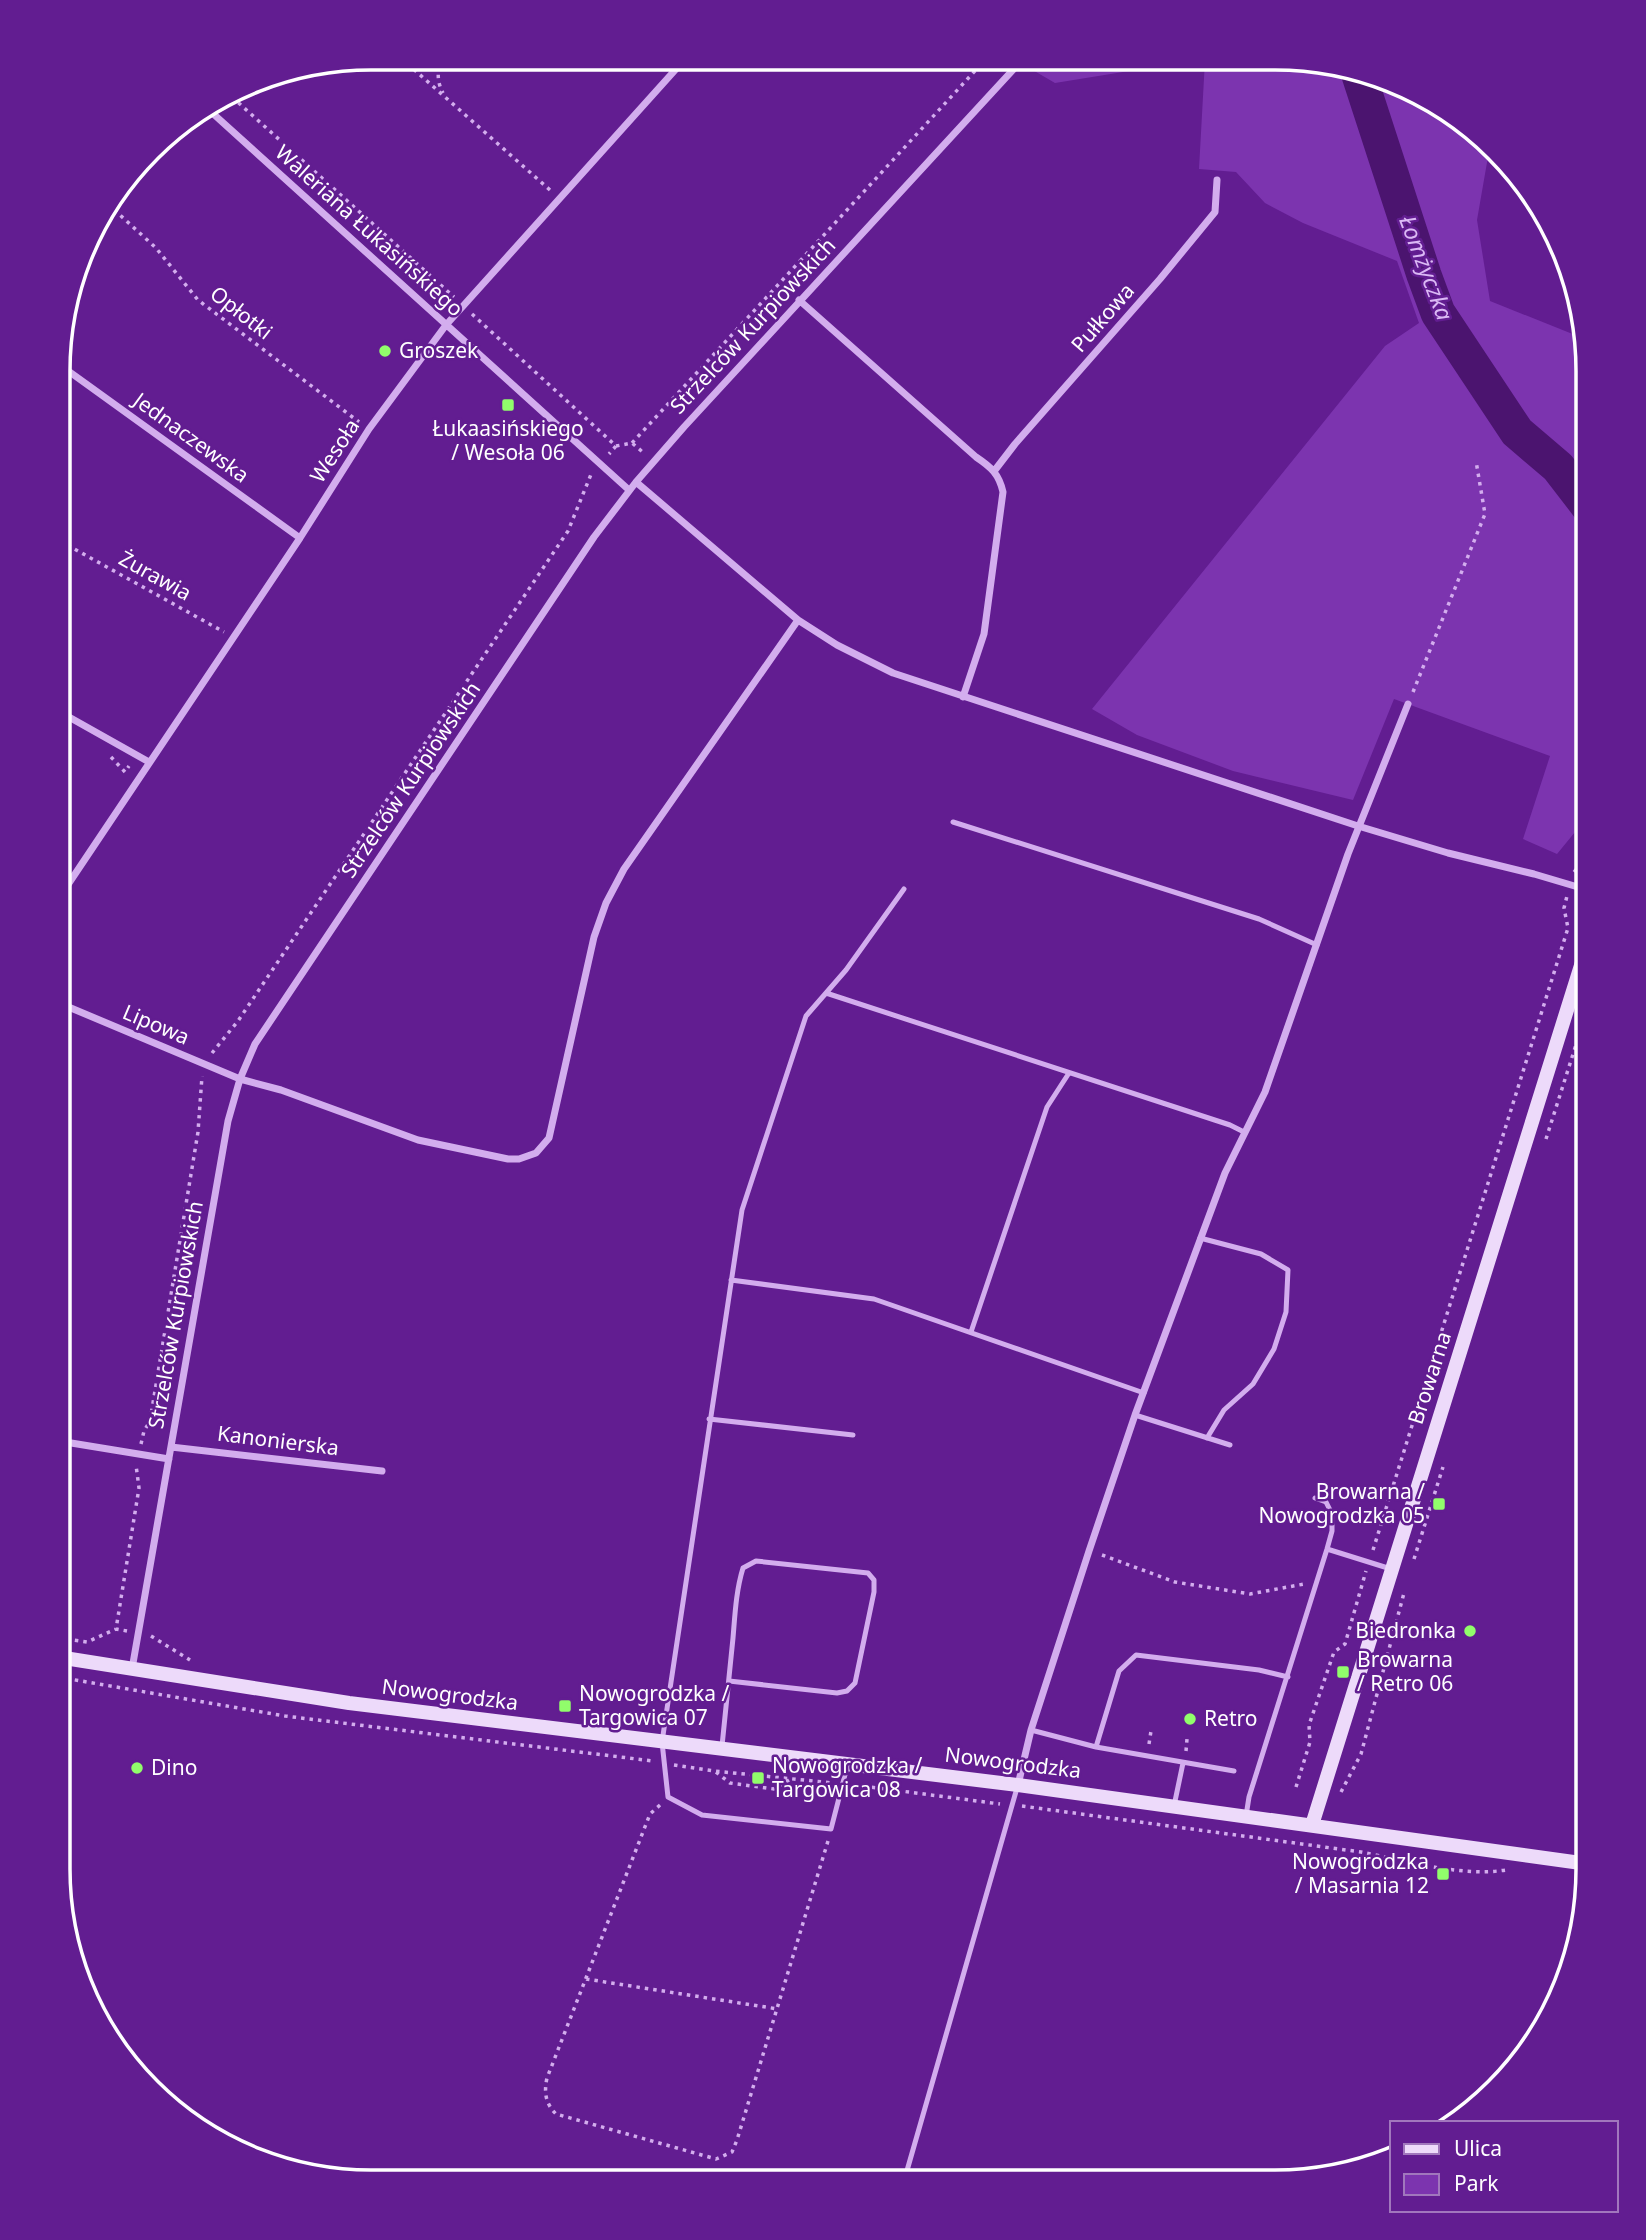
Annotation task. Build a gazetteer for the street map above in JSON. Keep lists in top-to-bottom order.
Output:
{
  "streets": {
    "main road": ["Browarna", "Nowogrodzka"],
    "street": [
      "Waleriana Łukasińskiego",
      "Pułkowa",
      "Strzelców Kurpiowskich",
      "Jednaczewska",
      "Wesoła",
      "Lipowa",
      "Kanonierska"
    ],
    "path": ["Opłotki", "Żurawia"]
  },
  "crossings": [
    ["Waleriana Łukasińskiego", "Strzelców Kurpiowskich"],
    ["Waleriana Łukasińskiego", "Wesoła"],
    ["Opłotki", "Wesoła"],
    ["Strzelców Kurpiowskich", "Lipowa"],
    ["Strzelców Kurpiowskich", "Kanonierska"],
    ["Strzelców Kurpiowskich", "Nowogrodzka"],
    ["Jednaczewska", "Wesoła"],
    ["Wesoła", "Żurawia"],
    ["Browarna", "Nowogrodzka"]
  ],
  "water": ["Łomżyczka"],
  "places": {
    "other": [
      "Groszek",
      "Biedronka",
      "Retro",
      "Dino"
    ],
    "transit": [
      "Łukaasińskiego / Wesoła 06",
      "Browarna / Nowogrodzka 05",
      "Browarna / Retro 06",
      "Nowogrodzka / Targowica 07",
      "Nowogrodzka / Targowica 08",
      "Nowogrodzka / Masarnia 12"
    ]
  },
  "legend": ["Ulica", "Park"]
}
